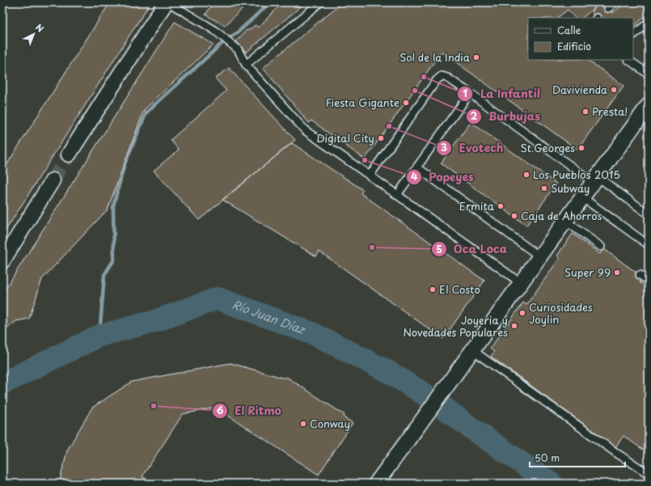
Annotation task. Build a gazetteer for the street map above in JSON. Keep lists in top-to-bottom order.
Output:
{
  "water": ["Río Juan Díaz"],
  "places": [
    "Sol de la India",
    "La Infantil",
    "Davivienda",
    "Burbujas",
    "Fiesta Gigante",
    "Presta!",
    "Evotech",
    "Digital City",
    "St.Georges",
    "Popeyes",
    "Los Pueblos 2015",
    "Subway",
    "Ermita",
    "Caja de Ahorros",
    "Oca Loca",
    "Super 99",
    "El Costo",
    "Curiosidades Joylin",
    "Joyeria y Novedades Populares",
    "El Ritmo",
    "Conway"
  ],
  "legend": ["Calle", "Edificio"],
  "scale_bar": "50 m",
  "north": "top right"
}
